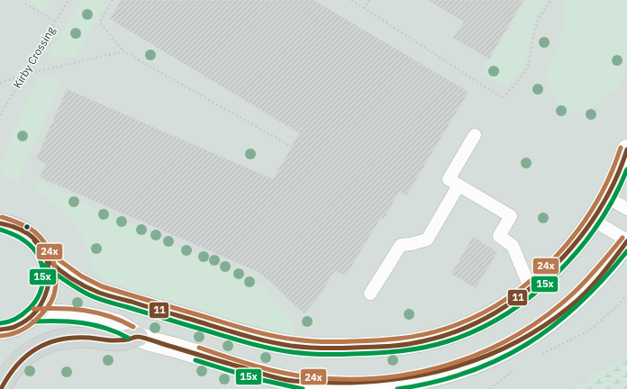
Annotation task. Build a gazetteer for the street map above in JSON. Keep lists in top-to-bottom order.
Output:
{
  "streets": {
    "path": ["Kirby Crossing"]
  },
  "lines": ["transit line 24x", "transit line 11", "transit line 15x"]
}
